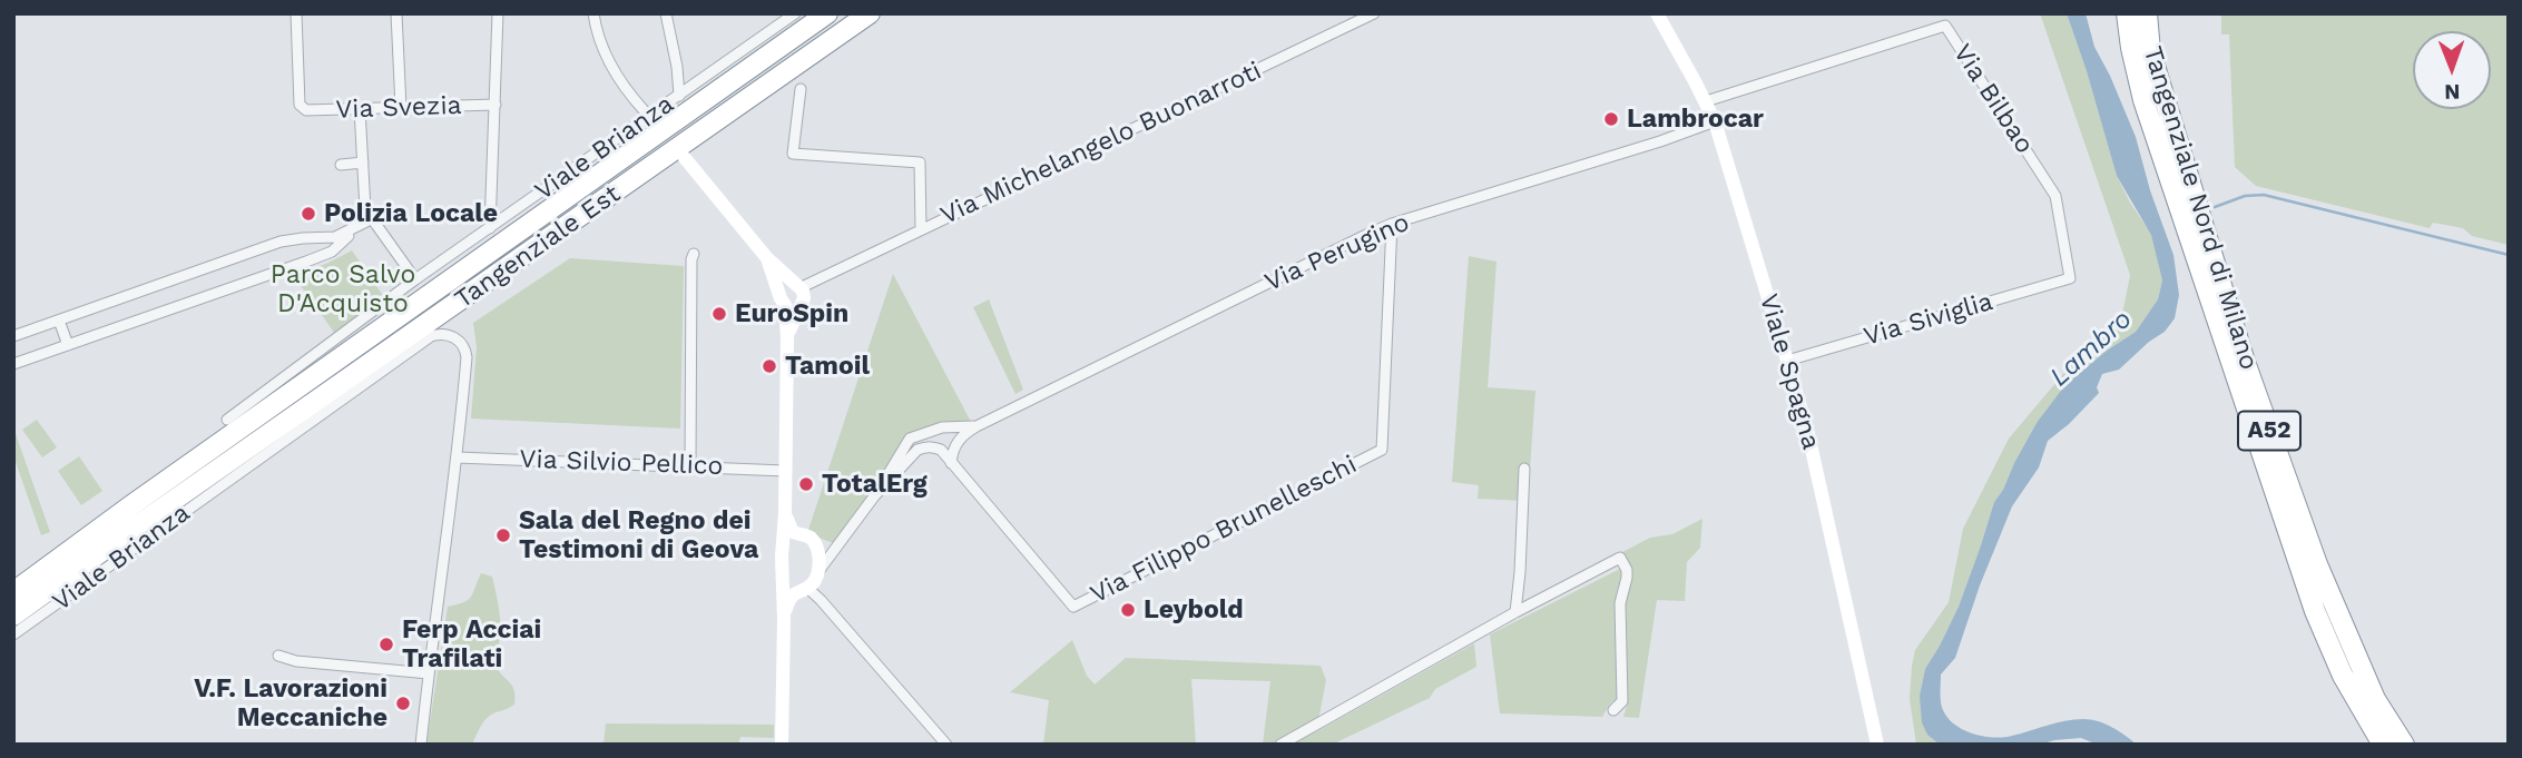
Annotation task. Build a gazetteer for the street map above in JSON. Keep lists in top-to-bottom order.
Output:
{
  "streets": {
    "highway": ["Tangenziale Nord di Milano", "Tangenziale Est", "A52"],
    "street": [
      "Via Bilbao",
      "Via Svezia",
      "Via Michelangelo Buonarroti",
      "Viale Brianza",
      "Via Perugino",
      "Via Siviglia",
      "Viale Spagna",
      "Via Silvio Pellico",
      "Via Filippo Brunelleschi"
    ]
  },
  "crossings": [
    ["Via Bilbao", "Via Siviglia"],
    ["Via Bilbao", "Viale Spagna"],
    ["Viale Brianza", "Via Silvio Pellico"],
    ["Via Perugino", "Viale Spagna"],
    ["Via Perugino", "Via Filippo Brunelleschi"],
    ["Via Siviglia", "Viale Spagna"]
  ],
  "water": ["Lambro"],
  "parks": ["Parco Salvo D'Acquisto"],
  "places": [
    "Lambrocar",
    "Polizia Locale",
    "EuroSpin",
    "Tamoil",
    "TotalErg",
    "Sala del Regno dei Testimoni di Geova",
    "Leybold",
    "Ferp Acciai Trafilati",
    "V.F. Lavorazioni Meccaniche"
  ],
  "north": "bottom"
}
